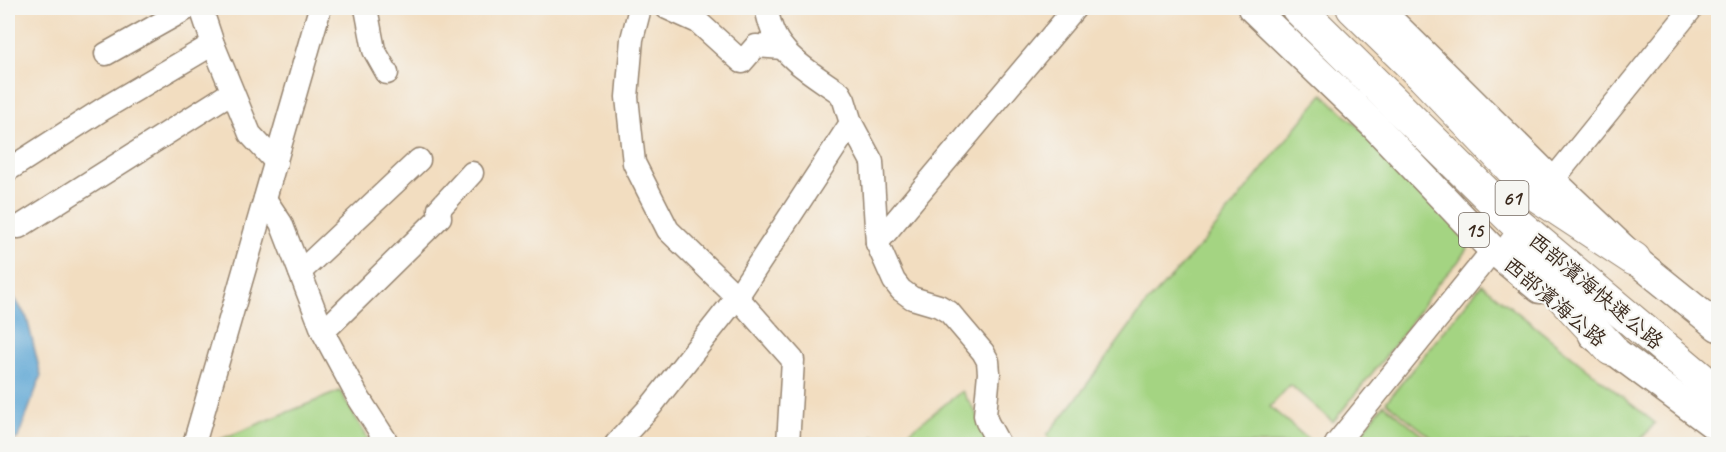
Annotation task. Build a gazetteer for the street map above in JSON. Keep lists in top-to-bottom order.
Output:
{
  "streets": {
    "highway": ["61", "西部濱海快速公路"],
    "main road": ["15", "西部濱海公路"]
  }
}
